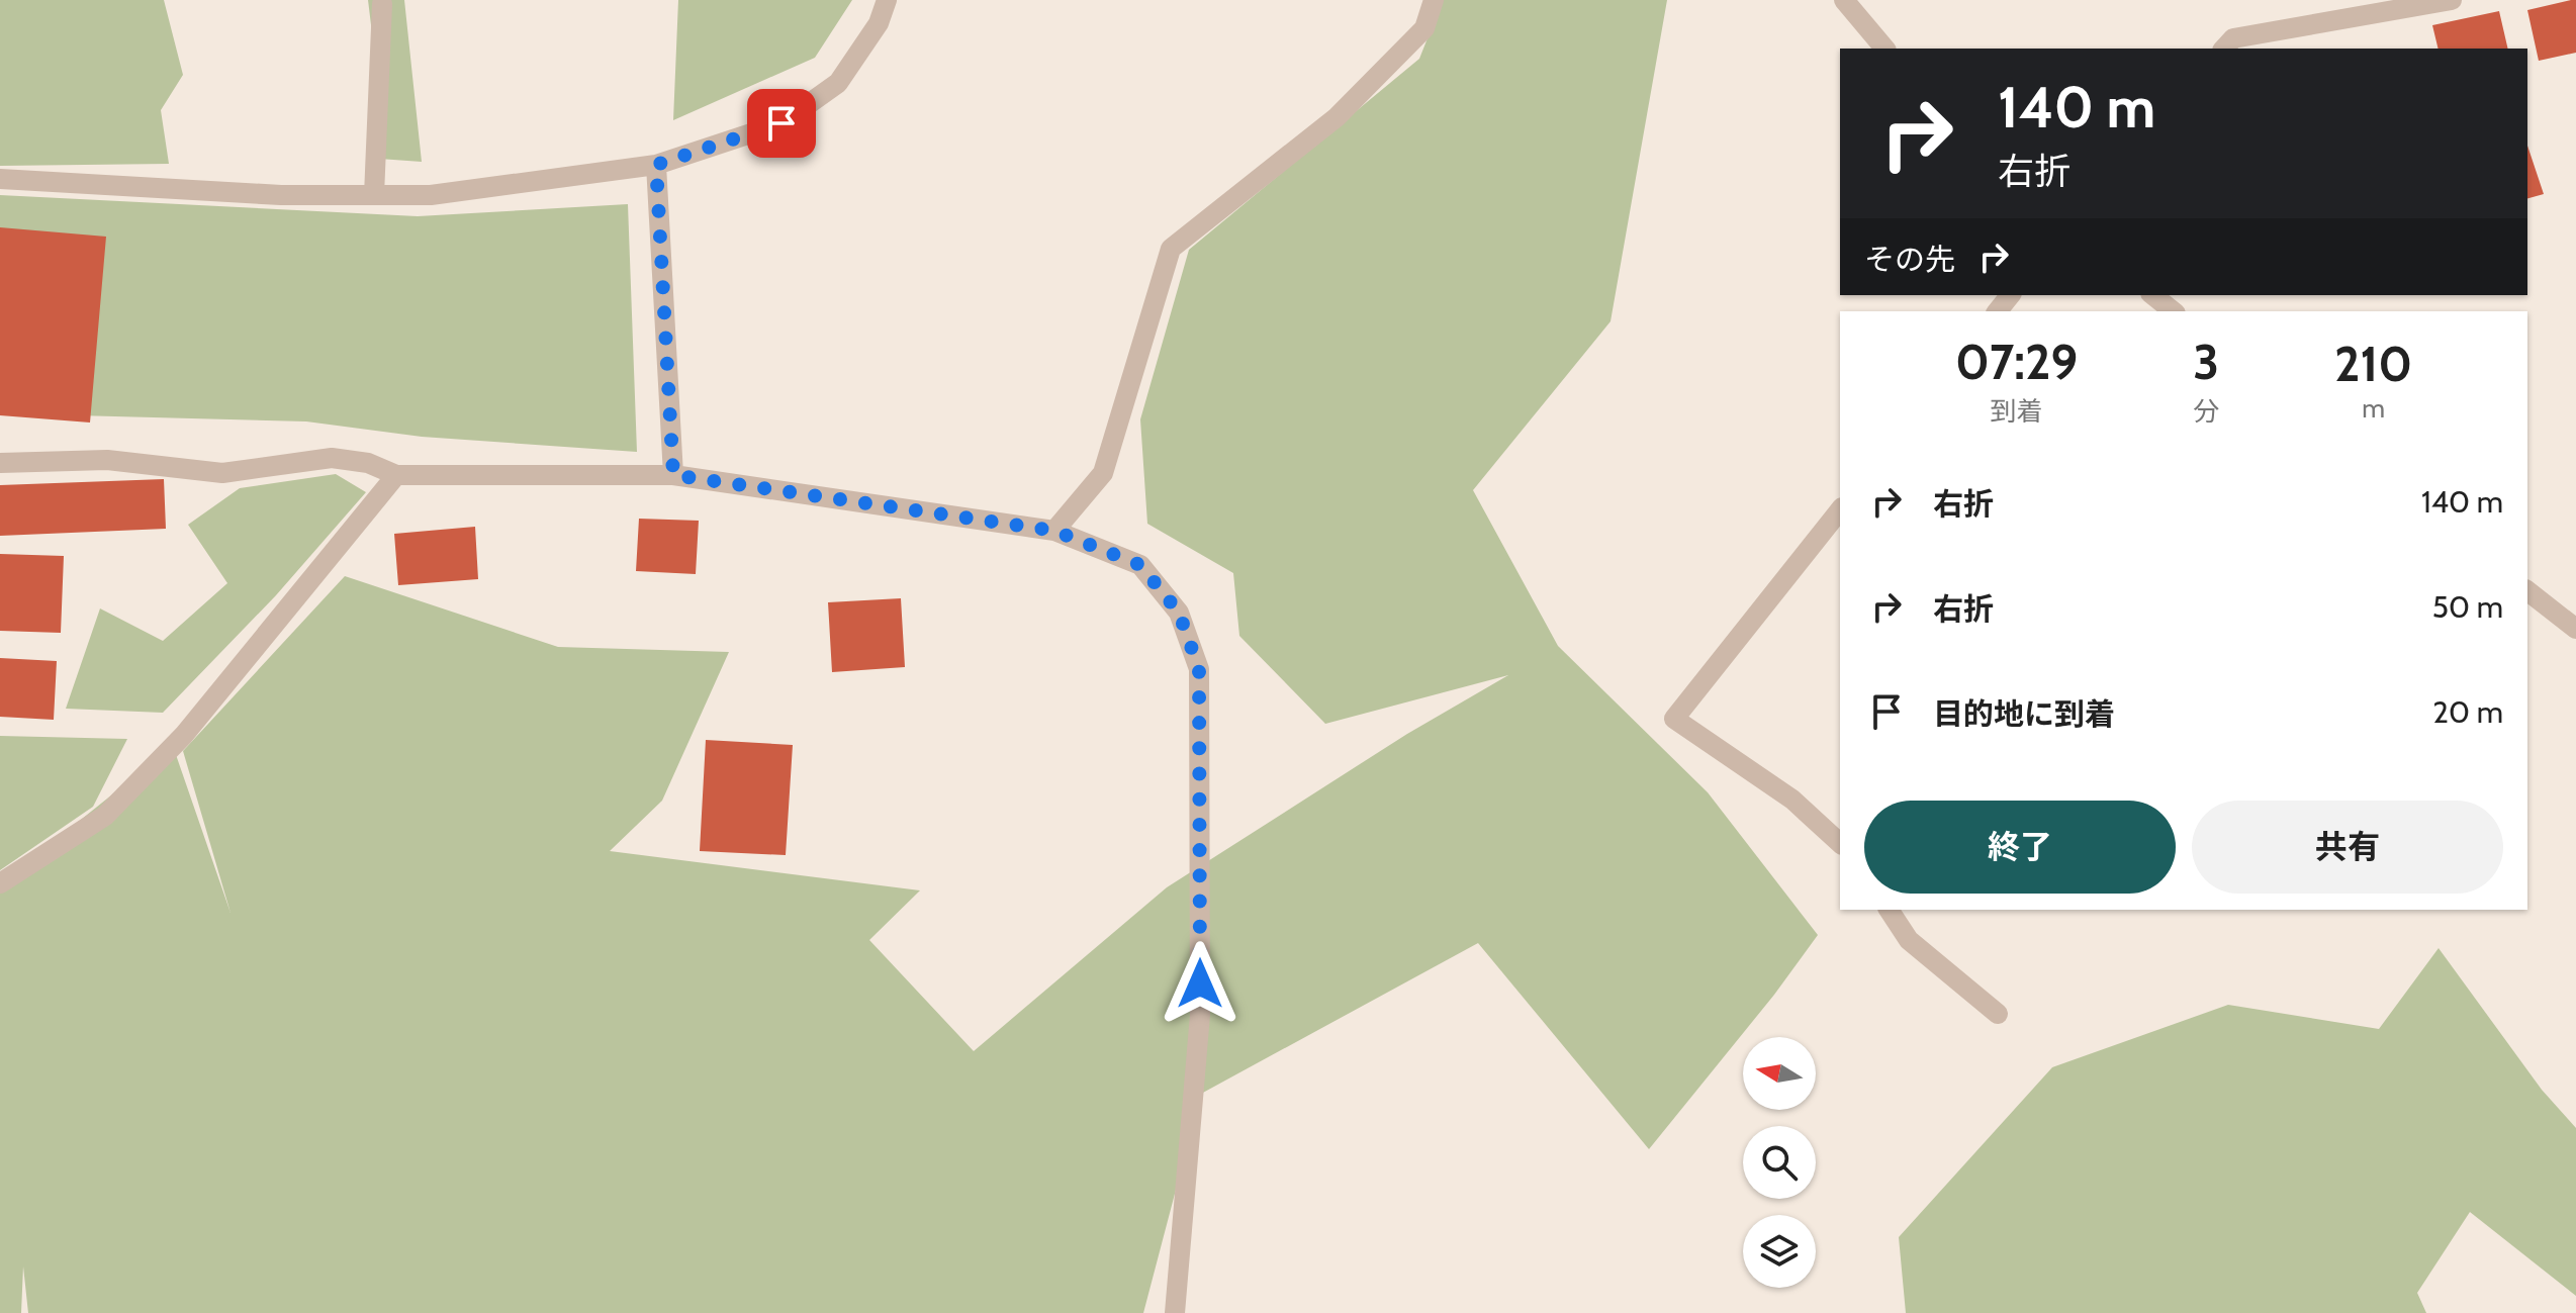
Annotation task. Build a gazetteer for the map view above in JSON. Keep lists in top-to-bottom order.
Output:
{
  "north": "left",
  "page": {
    "turn": ["140 m", "右折"],
    "then": "その先",
    "eta": [
      "07:29",
      "到着",
      "3",
      "分",
      "210",
      "m"
    ],
    "list": [
      {
        "name": "右折",
        "value": "140 m"
      },
      {
        "name": "右折",
        "value": "50 m"
      },
      {
        "name": "目的地に到着",
        "value": "20 m"
      }
    ],
    "buttons": ["終了", "共有"]
  }
}
